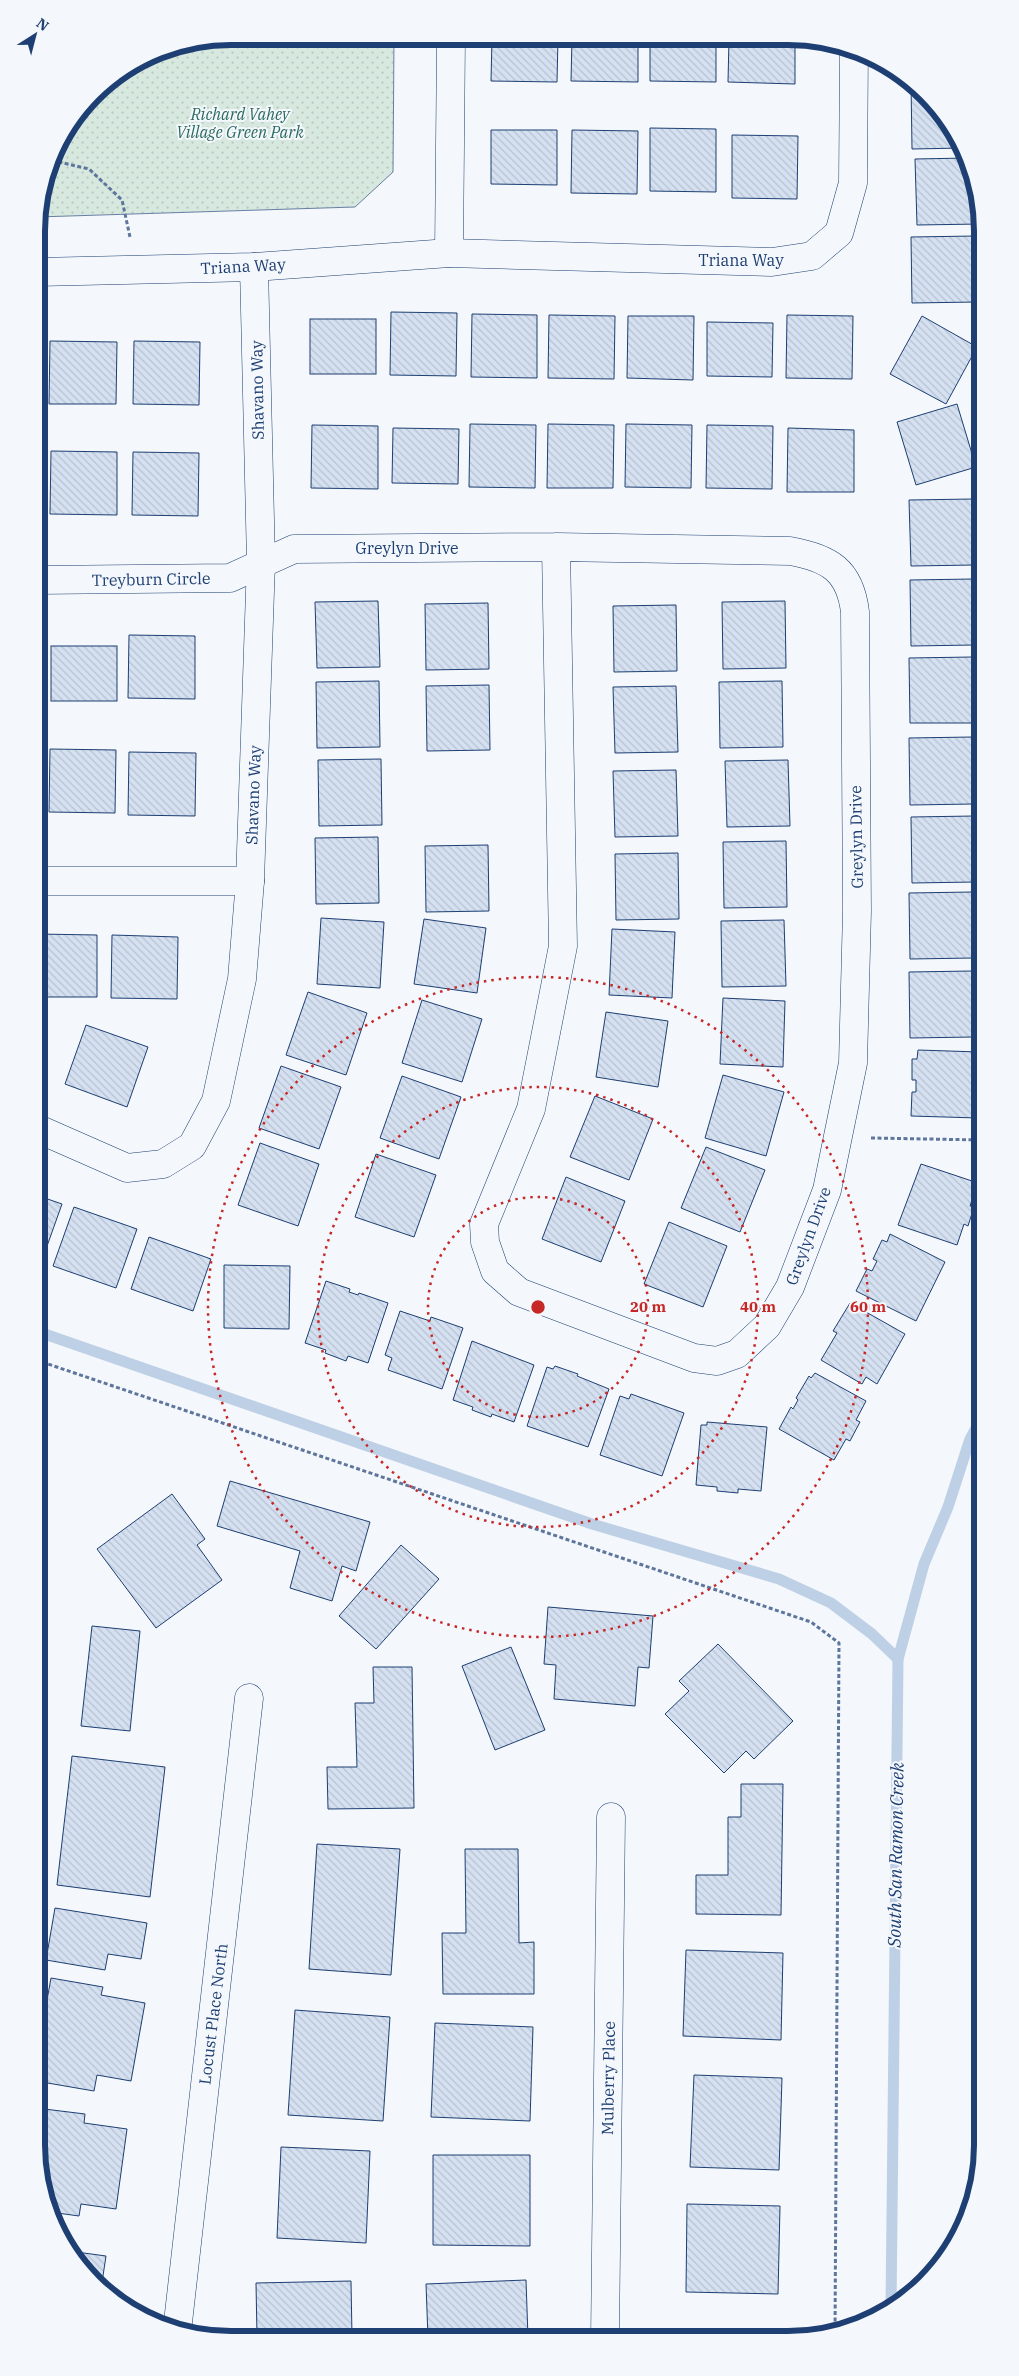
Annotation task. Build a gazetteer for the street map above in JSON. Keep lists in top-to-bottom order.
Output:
{
  "streets": {
    "street": [
      "Triana Way",
      "Shavano Way",
      "Greylyn Drive",
      "Treyburn Circle",
      "Locust Place North",
      "Mulberry Place"
    ]
  },
  "crossings": [
    ["Triana Way", "Shavano Way"],
    ["Shavano Way", "Greylyn Drive"],
    ["Shavano Way", "Treyburn Circle"],
    ["Greylyn Drive", "Treyburn Circle"]
  ],
  "water": ["South San Ramon Creek"],
  "parks": ["Richard Vahey Village Green Park"],
  "north": "top right",
  "rings": ["20 m", "40 m", "60 m"]
}
